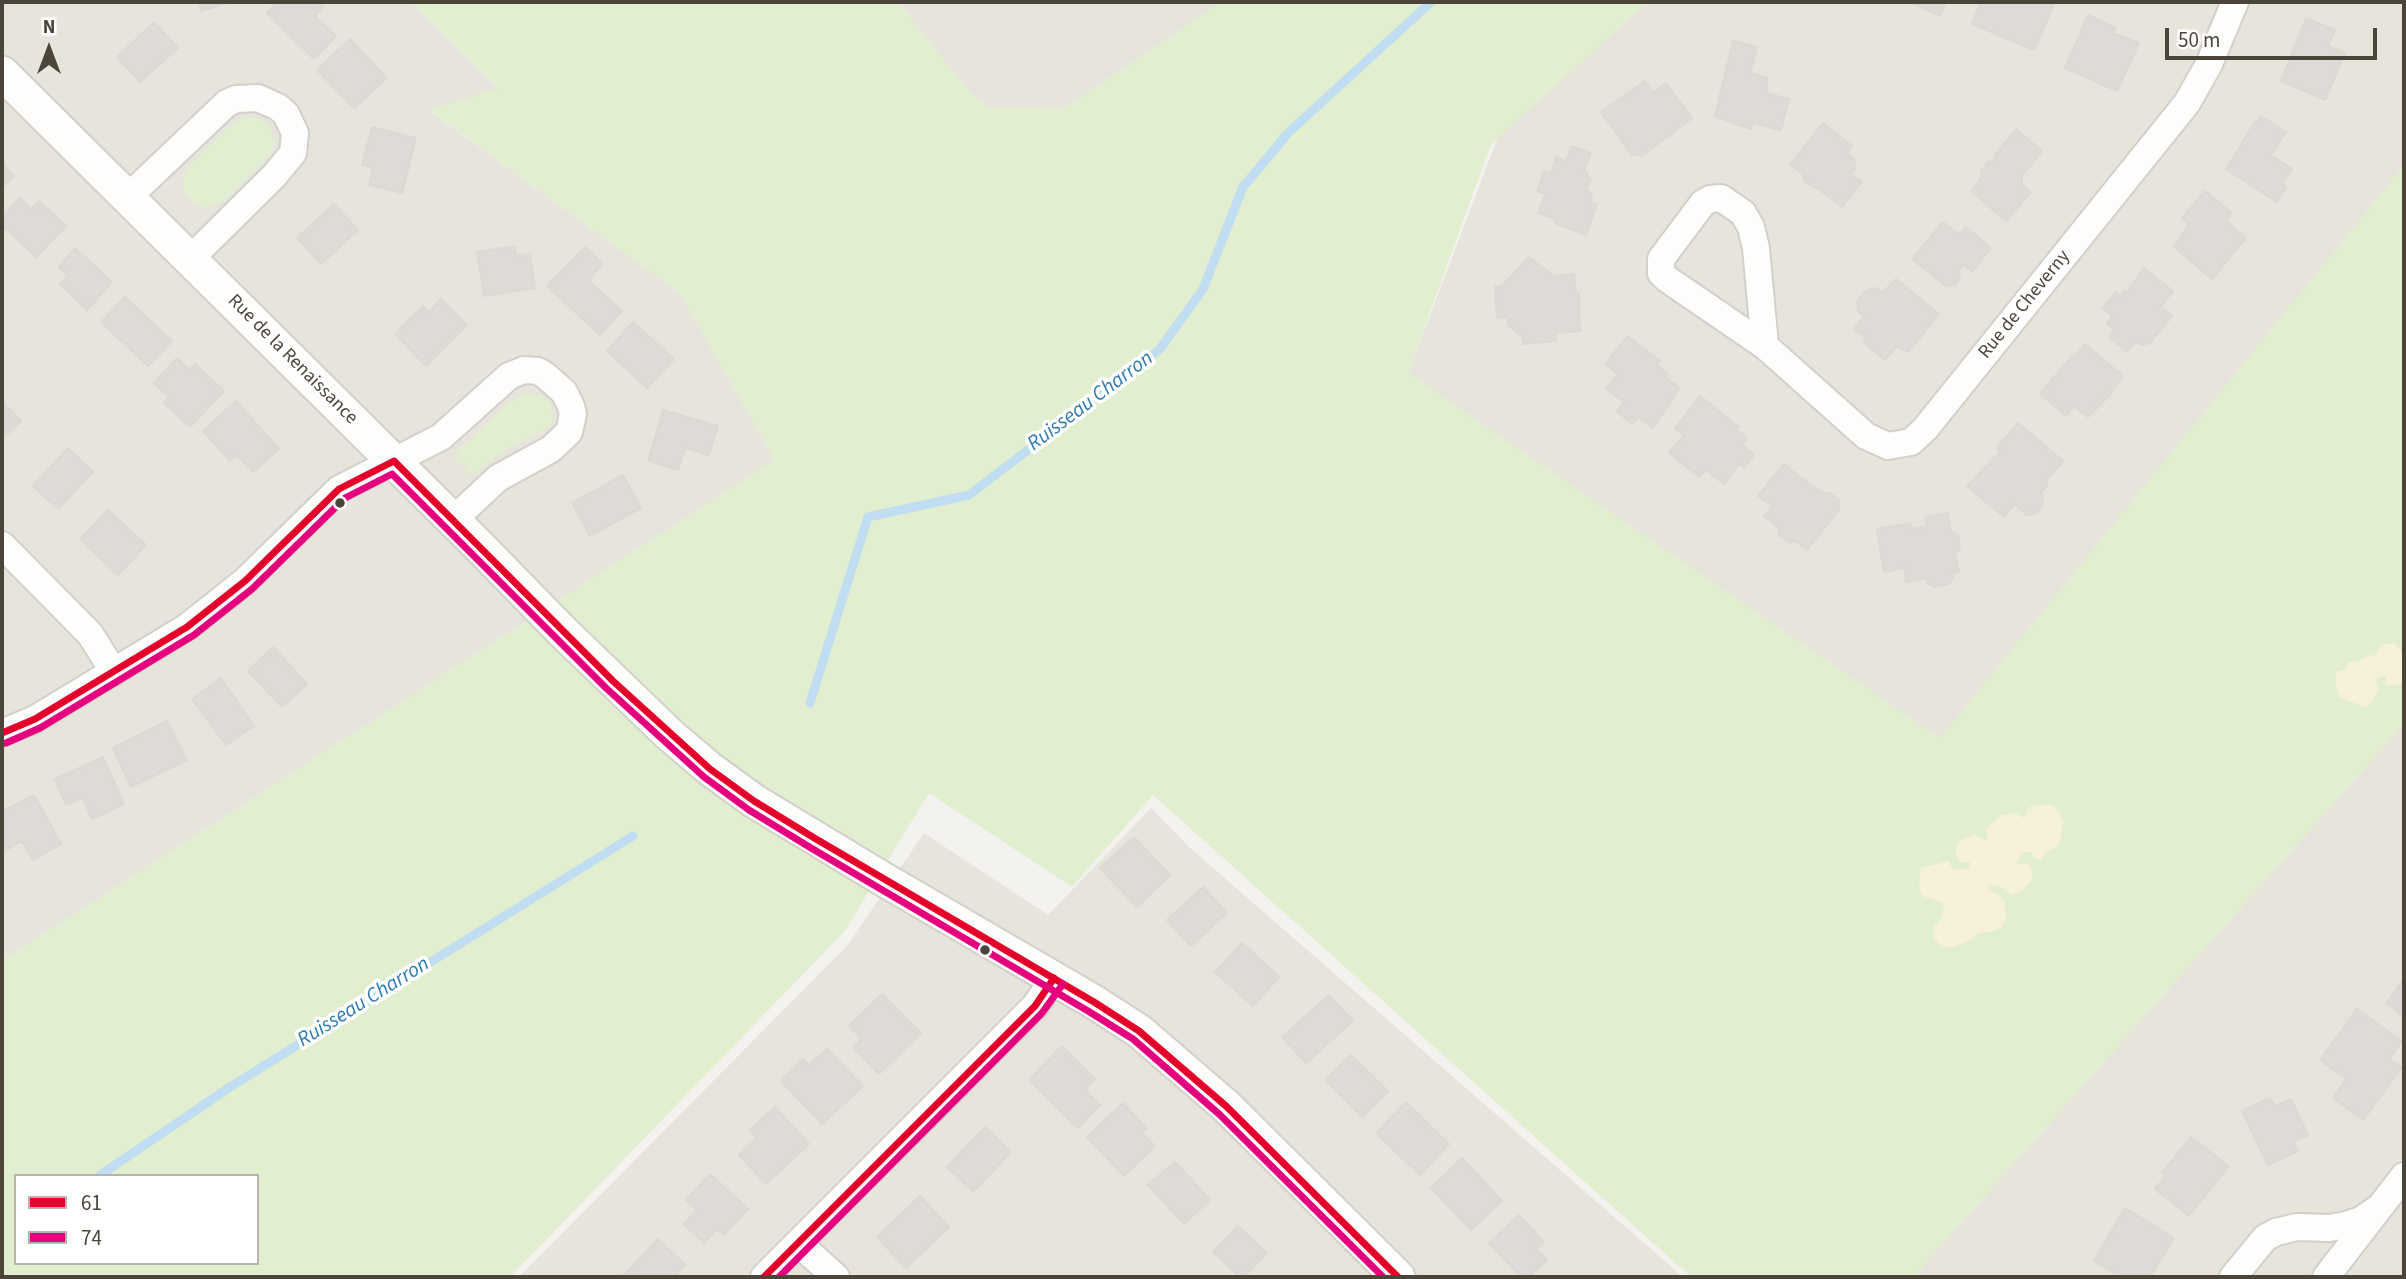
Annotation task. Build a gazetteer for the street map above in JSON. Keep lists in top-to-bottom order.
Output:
{
  "streets": {
    "street": ["Rue de Cheverny", "Rue de la Renaissance"]
  },
  "water": ["Ruisseau Charron"],
  "lines": ["transit line 61", "transit line 74"],
  "legend": ["61", "74"],
  "scale_bar": "50 m",
  "north": "top"
}
